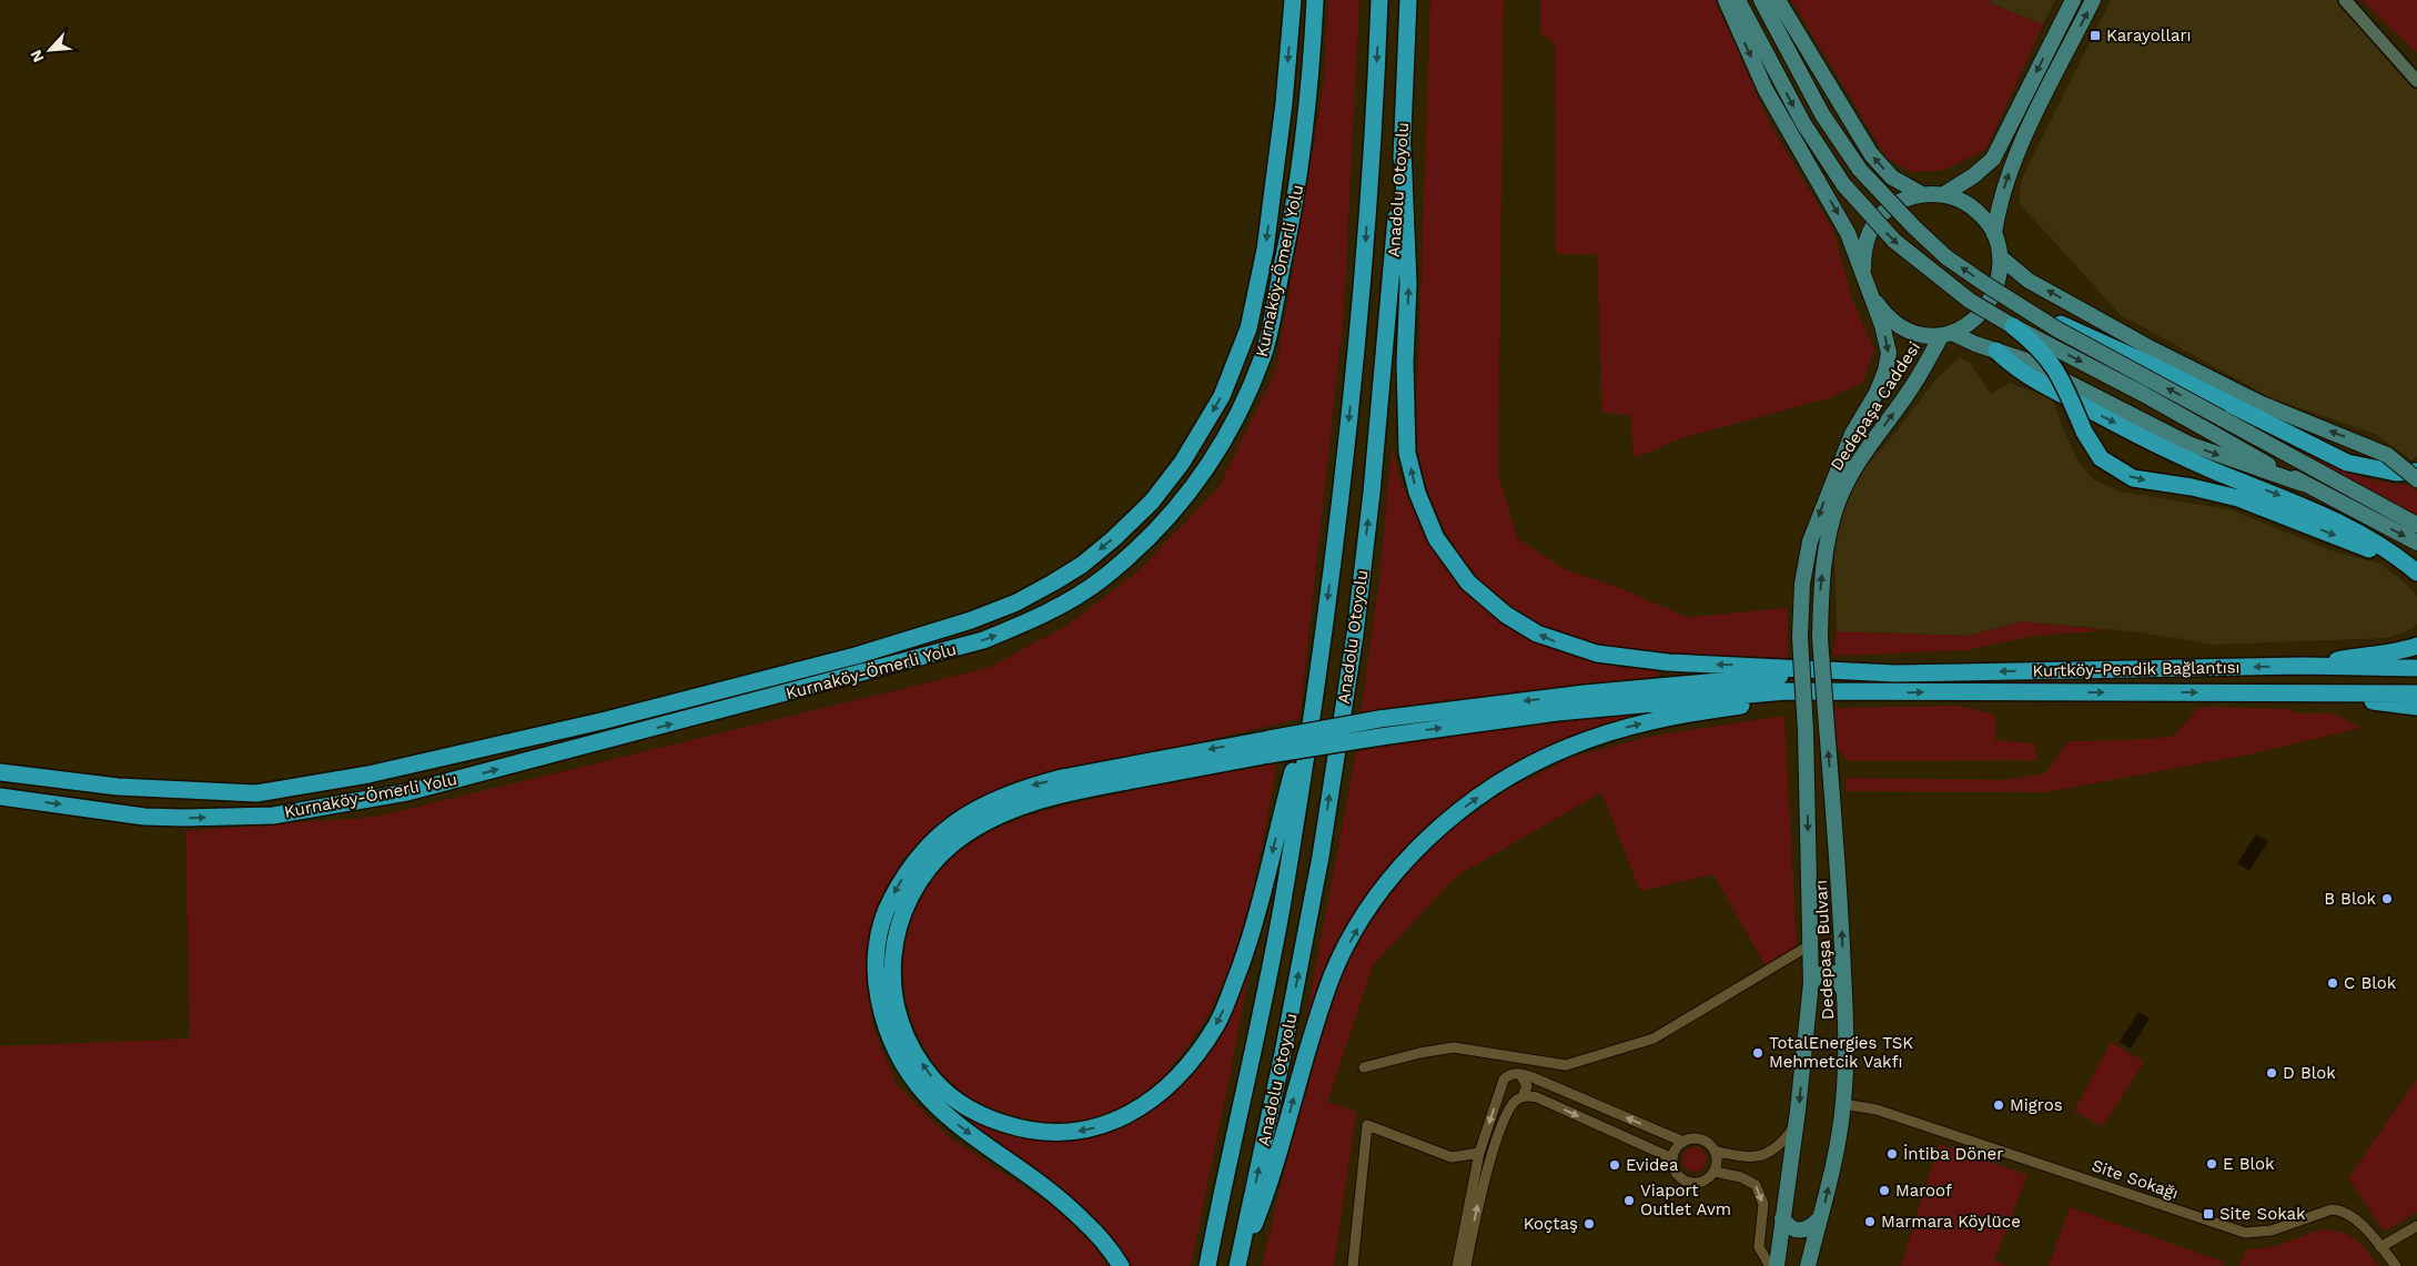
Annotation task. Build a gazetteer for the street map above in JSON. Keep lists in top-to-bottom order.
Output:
{
  "streets": {
    "highway": ["Anadolu Otoyolu", "Kurnaköy-Ömerli Yolu", "Kurtköy-Pendik Bağlantısı"],
    "main road": ["Dedepaşa Caddesi", "Dedepaşa Bulvarı"],
    "street": ["Site Sokağı"]
  },
  "crossings": [
    ["Dedepaşa Caddesi", "Dedepaşa Bulvarı"],
    ["Dedepaşa Bulvarı", "Site Sokağı"]
  ],
  "one_way": ["Dedepaşa Caddesi"],
  "places": {
    "transit": ["Karayolları", "Site Sokak"],
    "other": [
      "B Blok",
      "C Blok",
      "TotalEnergies TSK Mehmetcik Vakfı",
      "D Blok",
      "Migros",
      "İntiba Döner",
      "E Blok",
      "Evidea",
      "Maroof",
      "Viaport Outlet Avm",
      "Marmara Köylüce",
      "Koçtaş"
    ]
  },
  "north": "bottom left"
}
